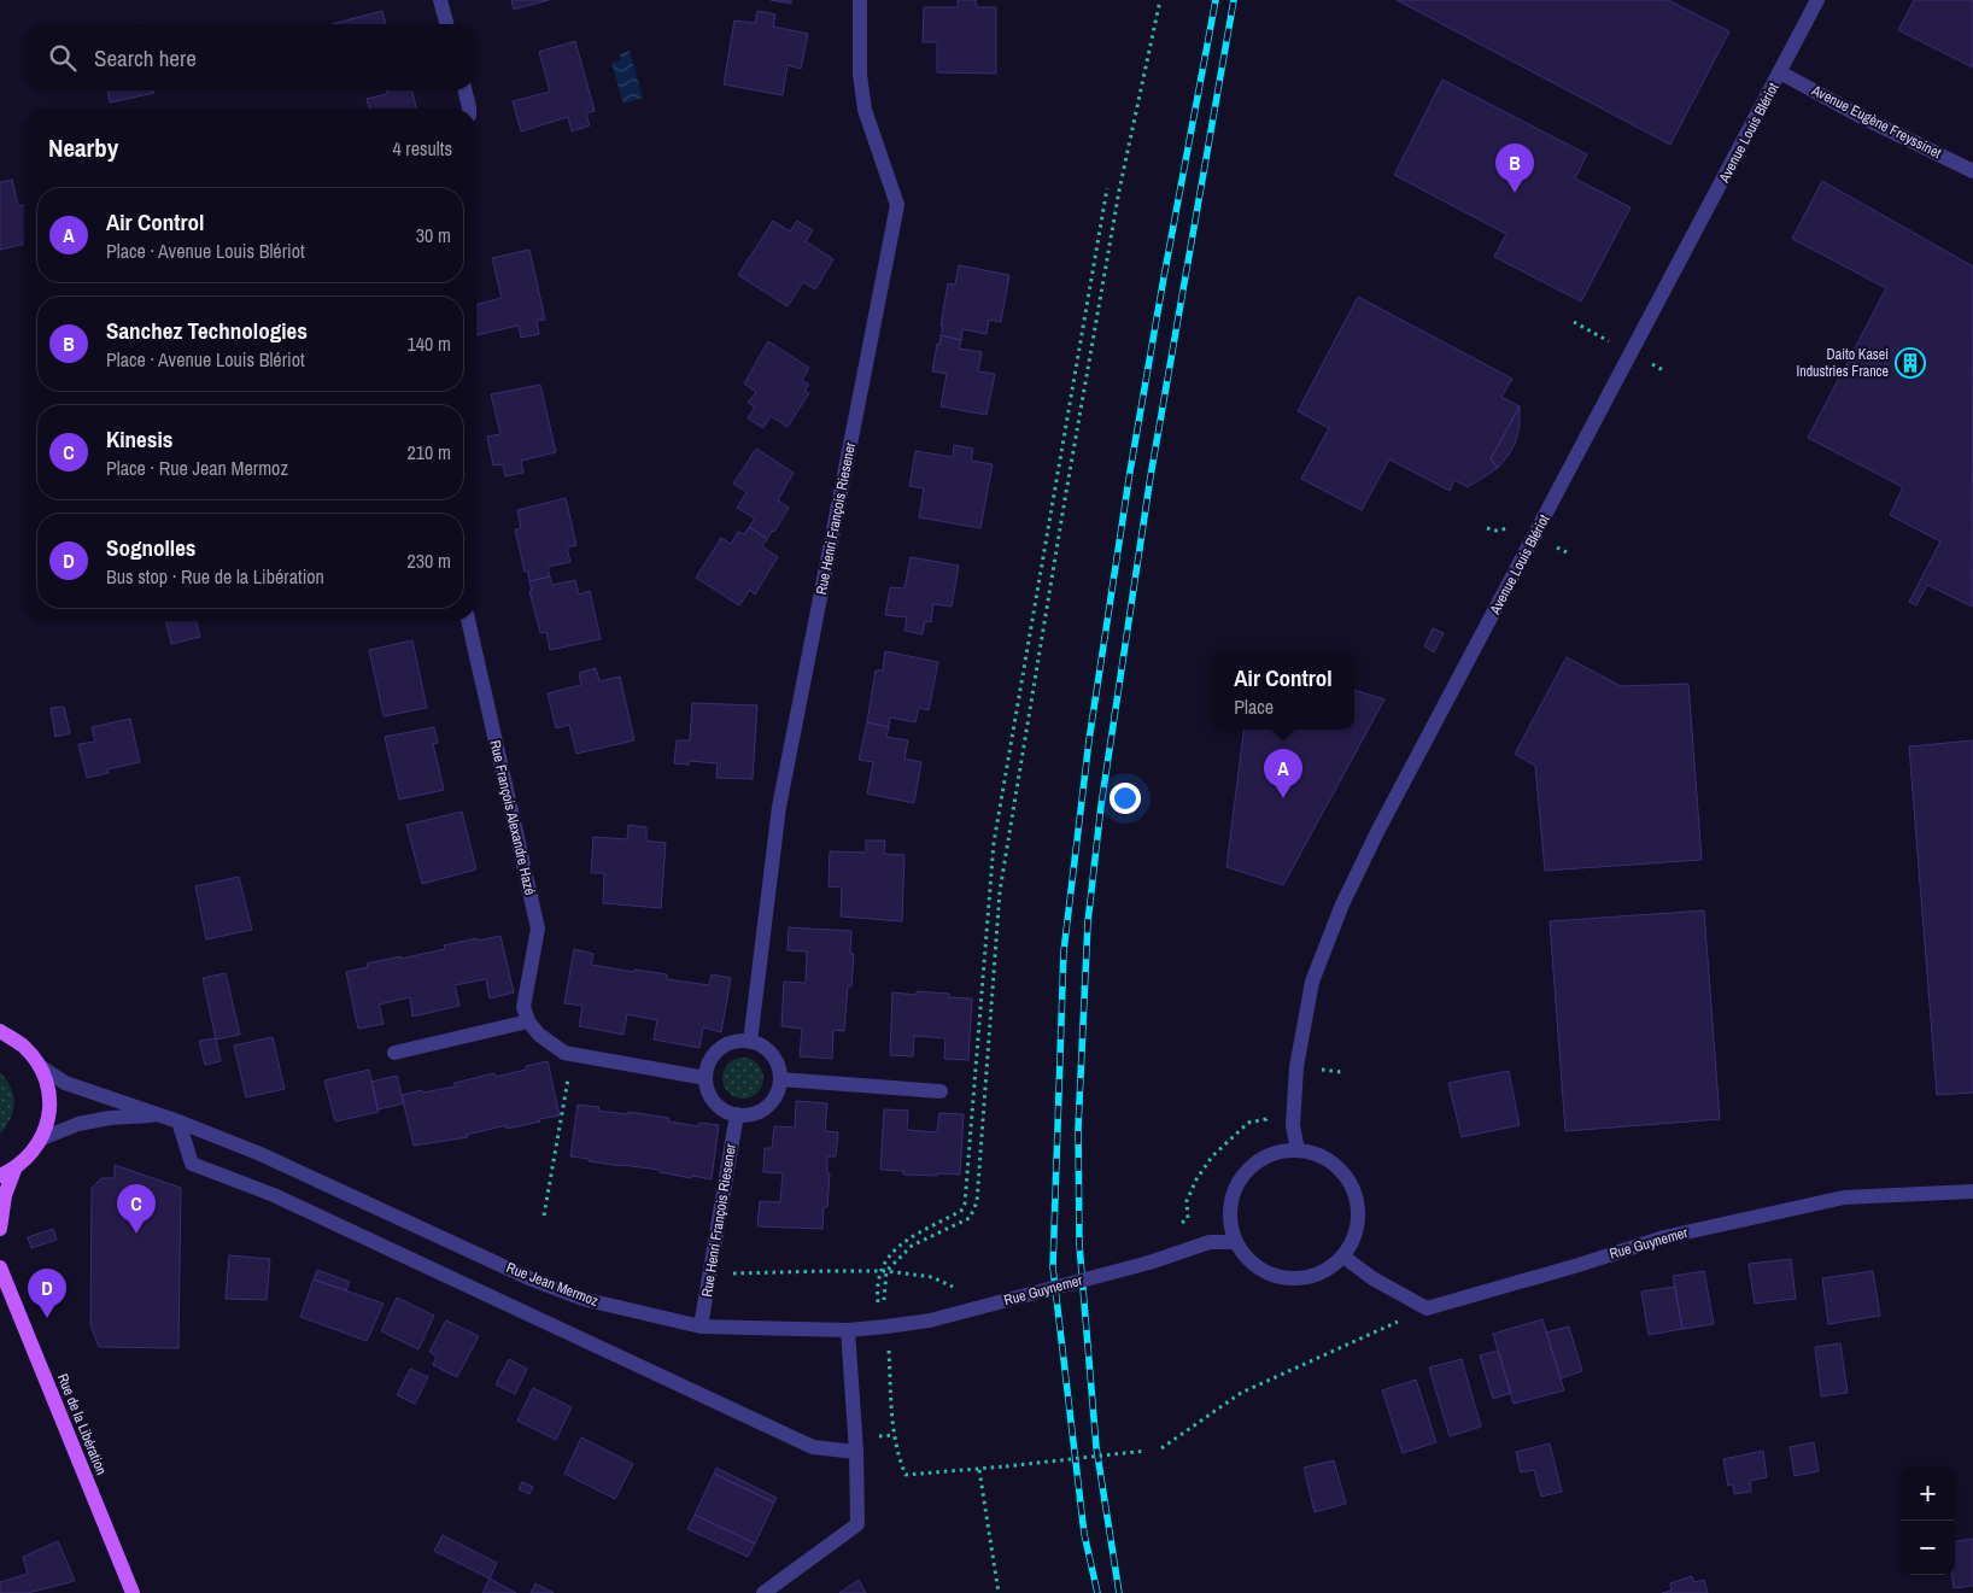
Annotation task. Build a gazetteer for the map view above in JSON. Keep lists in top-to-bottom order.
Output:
{
  "streets": {
    "main road": ["Rue de la Libération"],
    "street": [
      "Avenue Eugène Freyssinet",
      "Avenue Louis Blériot",
      "Rue Henri François Riesener",
      "Rue François Alexandre Hazé",
      "Rue Guynemer",
      "Rue Jean Mermoz"
    ]
  },
  "crossings": [
    ["Avenue Eugène Freyssinet", "Avenue Louis Blériot"],
    ["Avenue Louis Blériot", "Rue Guynemer"],
    ["Rue Henri François Riesener", "Rue Jean Mermoz"],
    ["Rue Guynemer", "Rue Jean Mermoz"]
  ],
  "places": {
    "building": ["Daito Kasei Industries France"]
  },
  "page": {
    "search": "Search here",
    "heading": ["Nearby", "4 results"],
    "pins": [
      "B",
      "A",
      "C",
      "D"
    ],
    "list": [
      {
        "mark": "A",
        "name": "Air Control",
        "note": "Place · Avenue Louis Blériot",
        "value": "30 m"
      },
      {
        "mark": "B",
        "name": "Sanchez Technologies",
        "note": "Place · Avenue Louis Blériot",
        "value": "140 m"
      },
      {
        "mark": "C",
        "name": "Kinesis",
        "note": "Place · Rue Jean Mermoz",
        "value": "210 m"
      },
      {
        "mark": "D",
        "name": "Sognolles",
        "note": "Bus stop · Rue de la Libération",
        "value": "230 m"
      }
    ],
    "popup": ["Air Control", "Place"],
    "map_buttons": ["+", "−"]
  }
}
